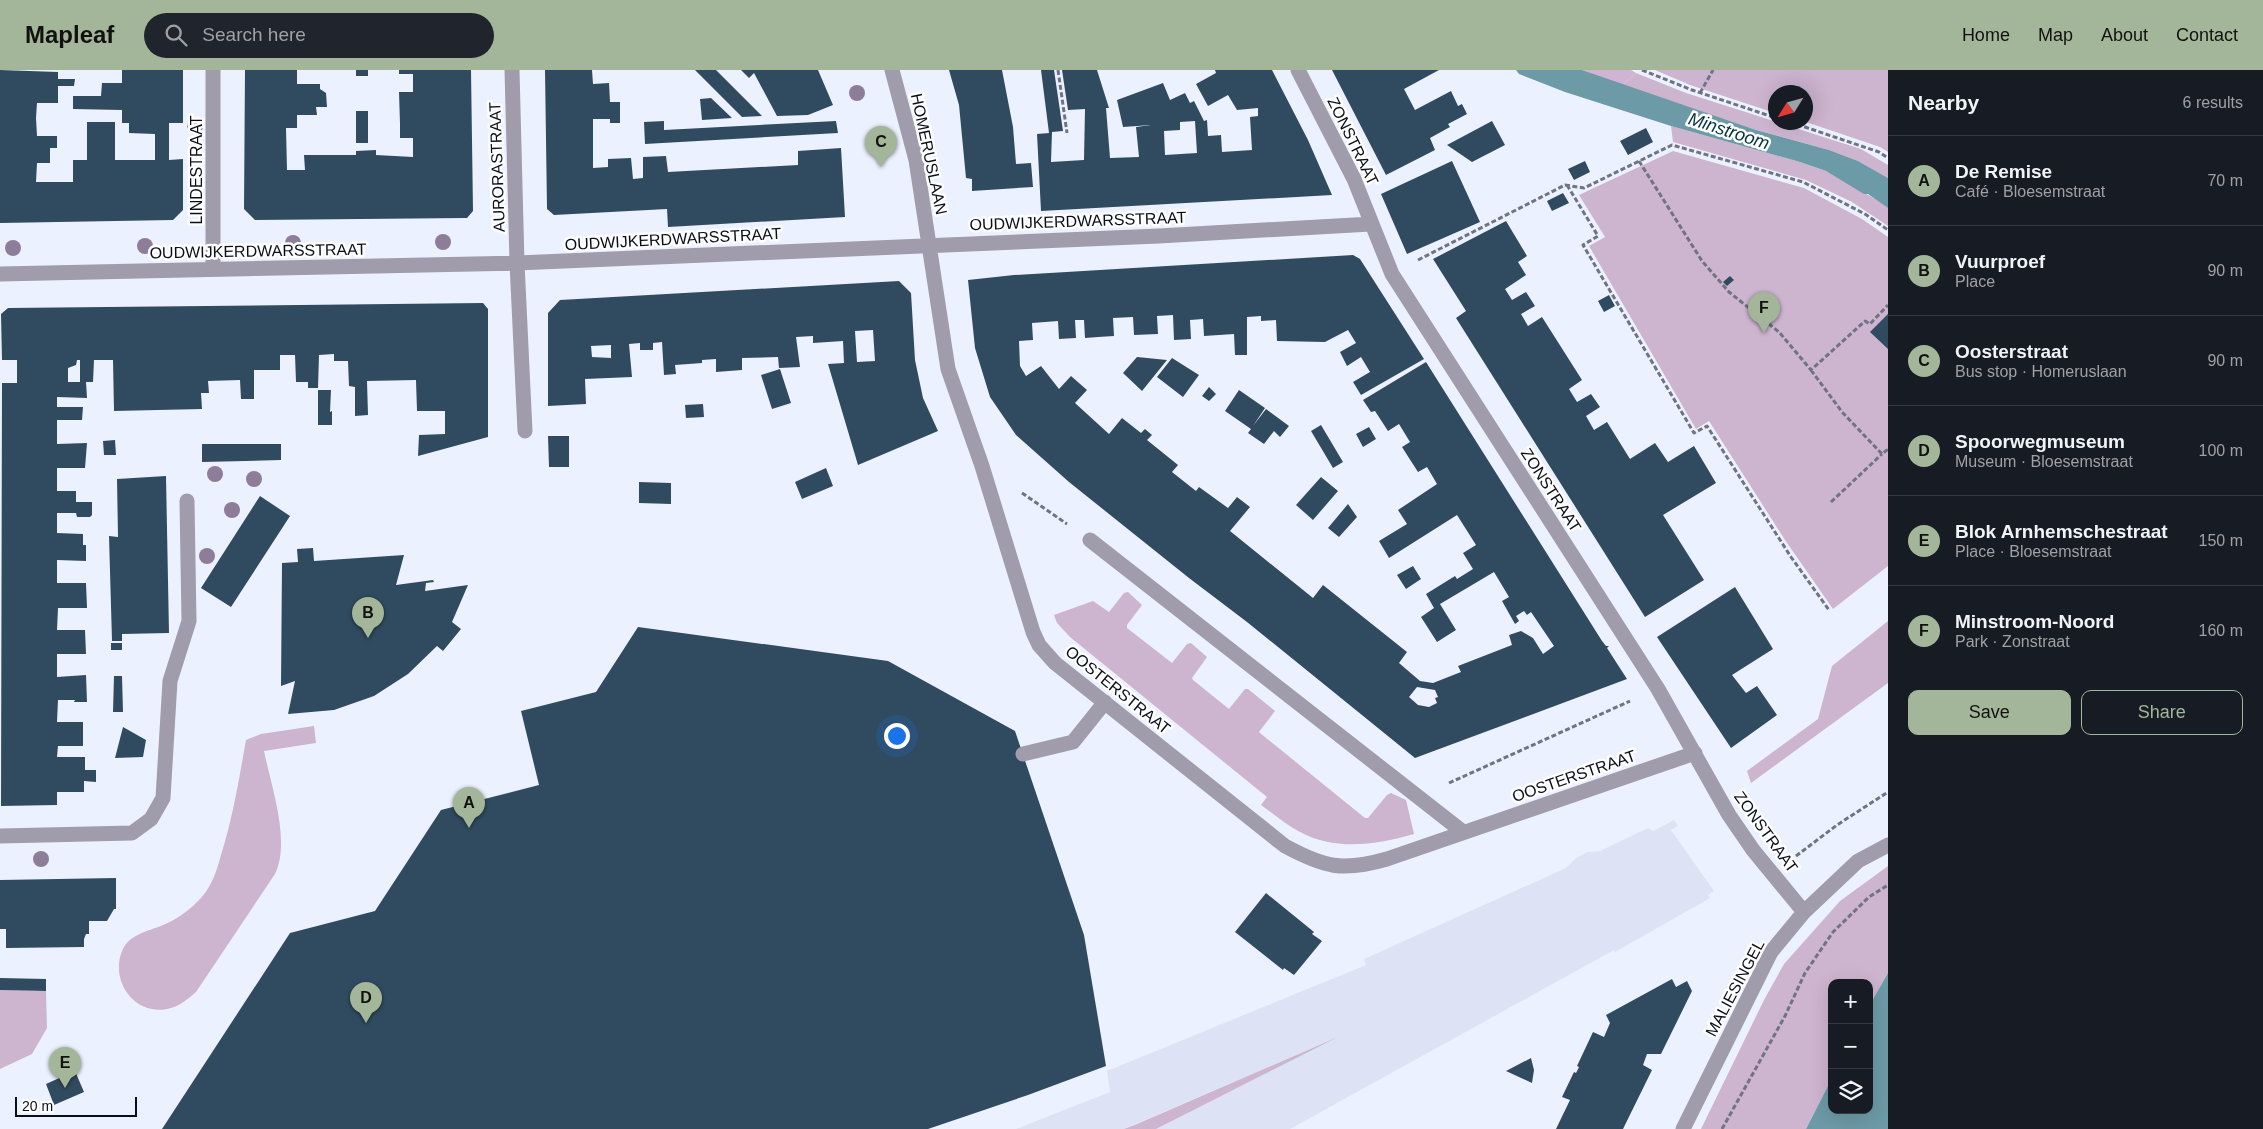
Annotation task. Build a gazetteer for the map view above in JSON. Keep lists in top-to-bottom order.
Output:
{
  "streets": {
    "street": [
      "ZONSTRAAT",
      "HOMERUSLAAN",
      "AURORASTRAAT",
      "LINDESTRAAT",
      "OUDWIJKERDWARSSTRAAT",
      "OOSTERSTRAAT",
      "MALIESINGEL"
    ]
  },
  "crossings": [
    ["ZONSTRAAT", "OUDWIJKERDWARSSTRAAT"],
    ["ZONSTRAAT", "OOSTERSTRAAT"],
    ["ZONSTRAAT", "MALIESINGEL"],
    ["HOMERUSLAAN", "OUDWIJKERDWARSSTRAAT"],
    ["HOMERUSLAAN", "OOSTERSTRAAT"],
    ["AURORASTRAAT", "OUDWIJKERDWARSSTRAAT"],
    ["LINDESTRAAT", "OUDWIJKERDWARSSTRAAT"],
    ["OUDWIJKERDWARSSTRAAT", "OOSTERSTRAAT"]
  ],
  "water": ["Minstroom"],
  "scale_bar": "20 m",
  "north": "bottom left",
  "page": {
    "header": "Mapleaf",
    "search": "Search here",
    "nav": [
      "Home",
      "Map",
      "About",
      "Contact"
    ],
    "heading": ["Nearby", "6 results"],
    "pins": [
      "C",
      "F",
      "B",
      "A",
      "D",
      "E"
    ],
    "list": [
      {
        "mark": "A",
        "name": "De Remise",
        "note": "Café · Bloesemstraat",
        "value": "70 m"
      },
      {
        "mark": "B",
        "name": "Vuurproef",
        "note": "Place",
        "value": "90 m"
      },
      {
        "mark": "C",
        "name": "Oosterstraat",
        "note": "Bus stop · Homeruslaan",
        "value": "90 m"
      },
      {
        "mark": "D",
        "name": "Spoorwegmuseum",
        "note": "Museum · Bloesemstraat",
        "value": "100 m"
      },
      {
        "mark": "E",
        "name": "Blok Arnhemschestraat",
        "note": "Place · Bloesemstraat",
        "value": "150 m"
      },
      {
        "mark": "F",
        "name": "Minstroom-Noord",
        "note": "Park · Zonstraat",
        "value": "160 m"
      }
    ],
    "buttons": ["Save", "Share"],
    "map_buttons": ["+", "−"],
    "scale": "20 m"
  }
}
